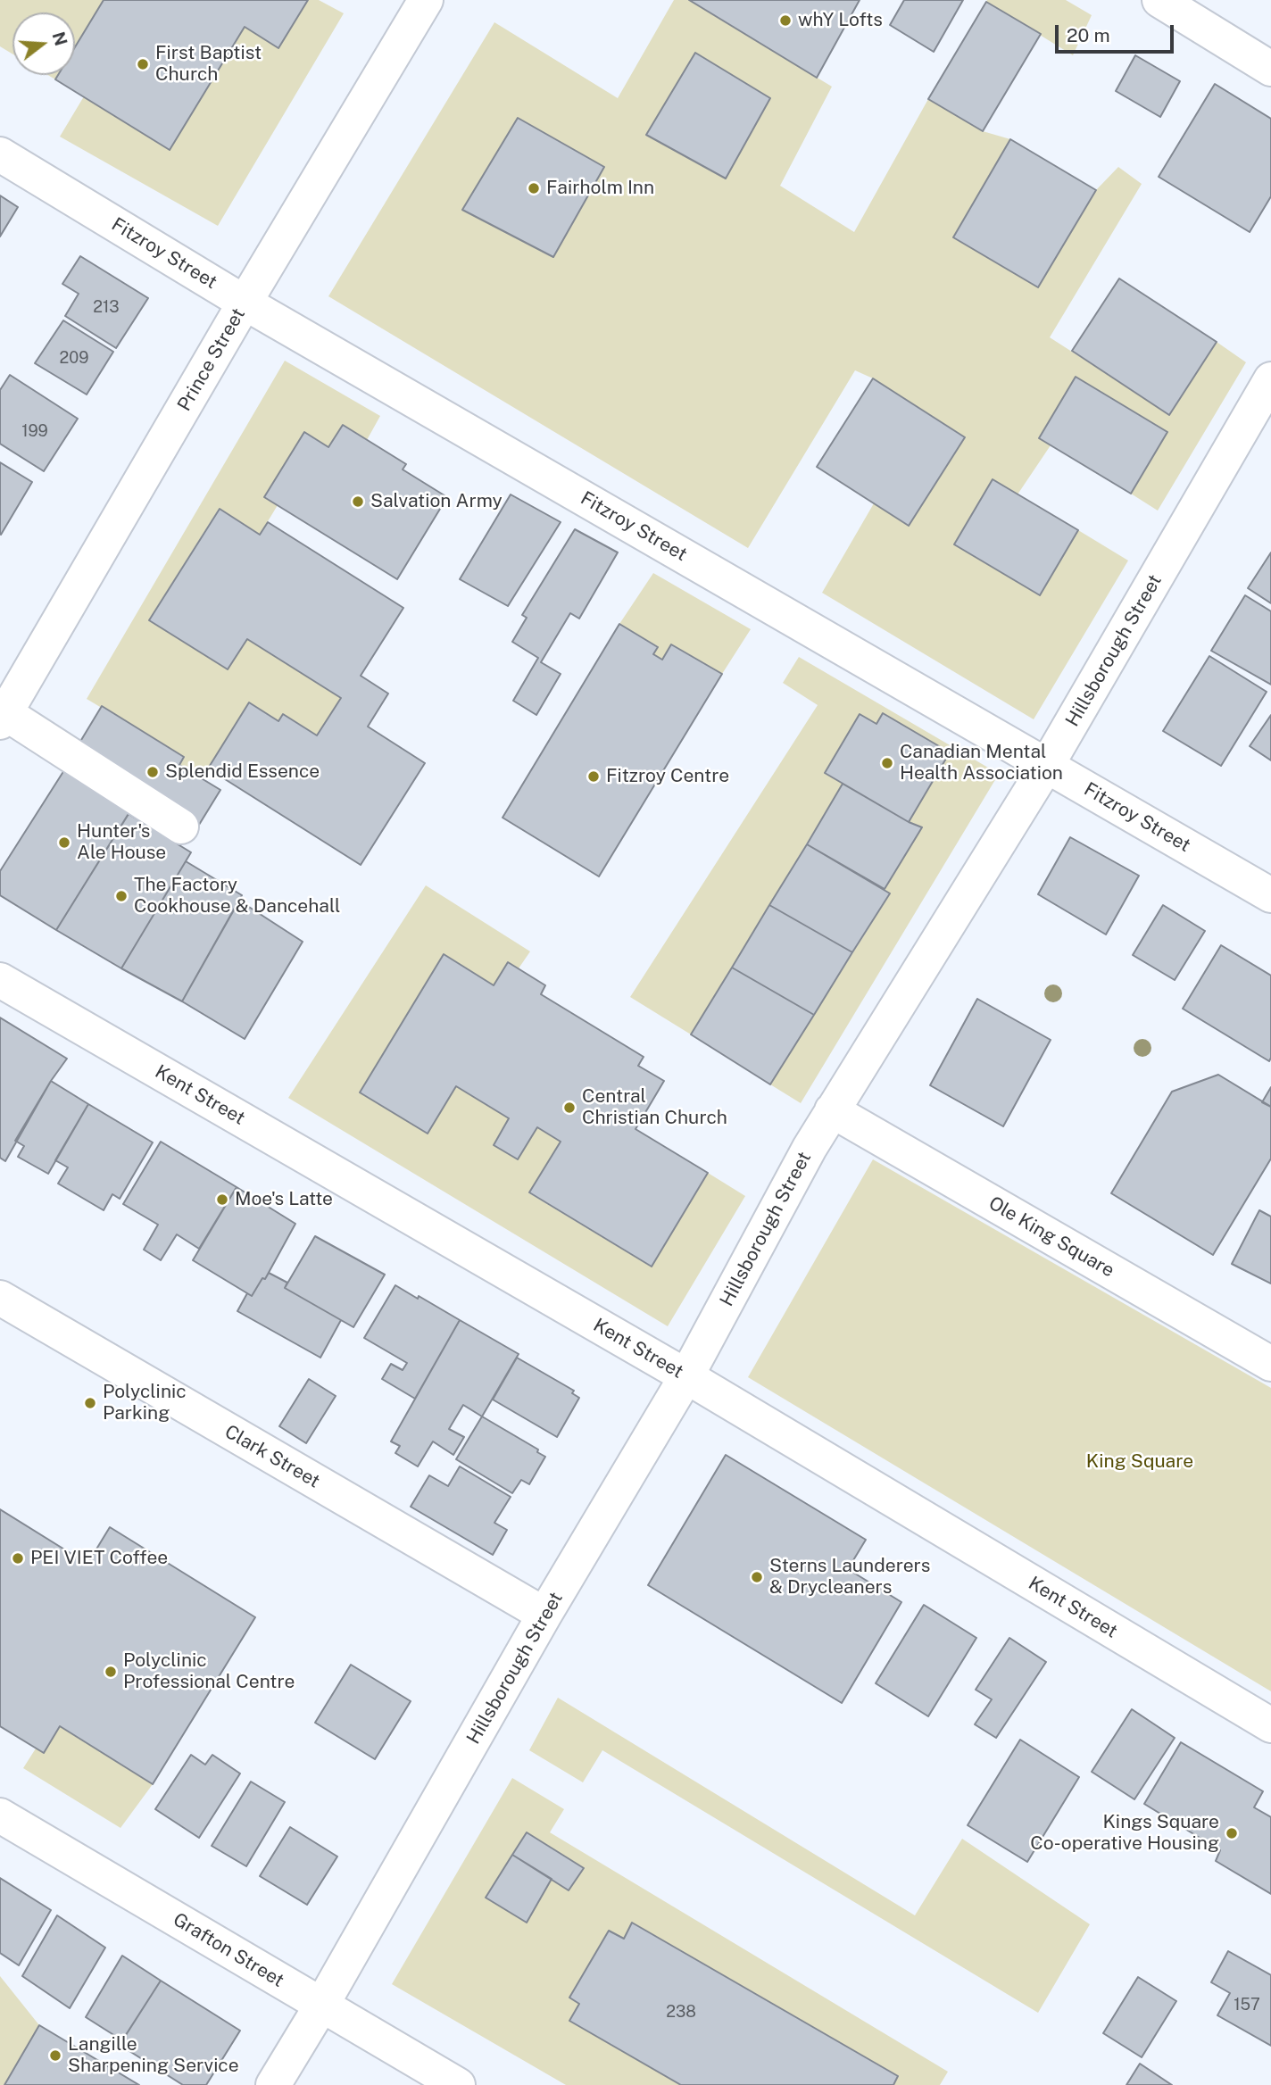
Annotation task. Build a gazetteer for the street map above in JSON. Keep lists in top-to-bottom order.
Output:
{
  "streets": {
    "street": [
      "Fitzroy Street",
      "Prince Street",
      "Hillsborough Street",
      "Kent Street",
      "Ole King Square",
      "Clark Street",
      "Grafton Street"
    ]
  },
  "crossings": [
    ["Fitzroy Street", "Prince Street"],
    ["Fitzroy Street", "Hillsborough Street"],
    ["Hillsborough Street", "Kent Street"],
    ["Hillsborough Street", "Ole King Square"],
    ["Hillsborough Street", "Clark Street"],
    ["Hillsborough Street", "Grafton Street"]
  ],
  "parks": ["King Square"],
  "places": [
    "whY Lofts",
    "First Baptist Church",
    "Fairholm Inn",
    "Salvation Army",
    "Canadian Mental Health Association",
    "Splendid Essence",
    "Fitzroy Centre",
    "Hunter's Ale House",
    "The Factory Cookhouse & Dancehall",
    "Central Christian Church",
    "Moe's Latte",
    "Polyclinic Parking",
    "PEI VIET Coffee",
    "Sterns Launderers & Drycleaners",
    "Polyclinic Professional Centre",
    "Kings Square Co-operative Housing",
    "Langille Sharpening Service"
  ],
  "house_numbers": [
    "213",
    "209",
    "199",
    "157",
    "238"
  ],
  "scale_bar": "20 m",
  "north": "right"
}
